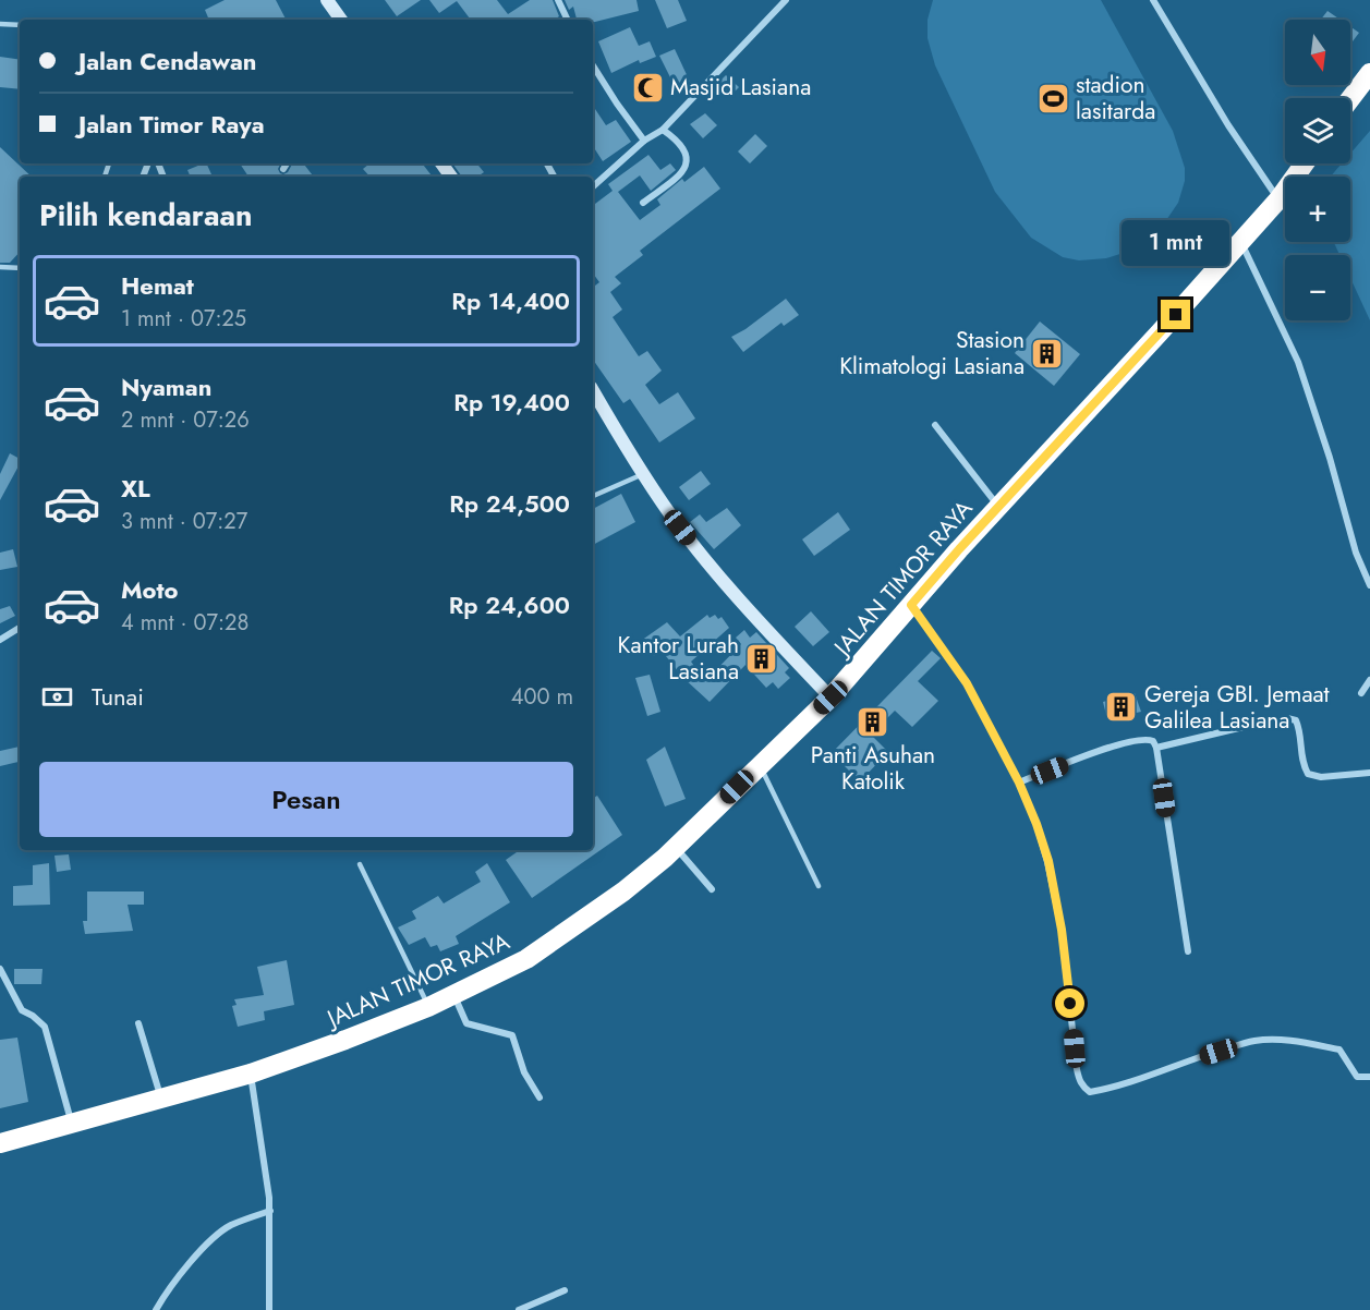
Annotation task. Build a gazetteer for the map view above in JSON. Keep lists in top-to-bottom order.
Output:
{
  "streets": {
    "highway": ["JALAN TIMOR RAYA"]
  },
  "places": {
    "mosque": ["Masjid Lasiana"],
    "sports": ["stadion lasitarda"],
    "building": [
      "Stasion Klimatologi Lasiana",
      "Kantor Lurah Lasiana",
      "Gereja GBI. Jemaat Galilea Lasiana",
      "Panti Asuhan Katolik"
    ]
  },
  "north": "bottom",
  "page": {
    "map_buttons": ["+", "−"],
    "banner": ["Jalan Cendawan", "Jalan Timor Raya"],
    "heading": "Pilih kendaraan",
    "bubble": "1 mnt",
    "list": [
      {
        "name": "Hemat",
        "note": "1 mnt · 07:25",
        "value": "Rp 14,400"
      },
      {
        "name": "Nyaman",
        "note": "2 mnt · 07:26",
        "value": "Rp 19,400"
      },
      {
        "name": "XL",
        "note": "3 mnt · 07:27",
        "value": "Rp 24,500"
      },
      {
        "name": "Moto",
        "note": "4 mnt · 07:28",
        "value": "Rp 24,600"
      }
    ],
    "pay": ["Tunai", "400 m"],
    "buttons": "Pesan"
  }
}
